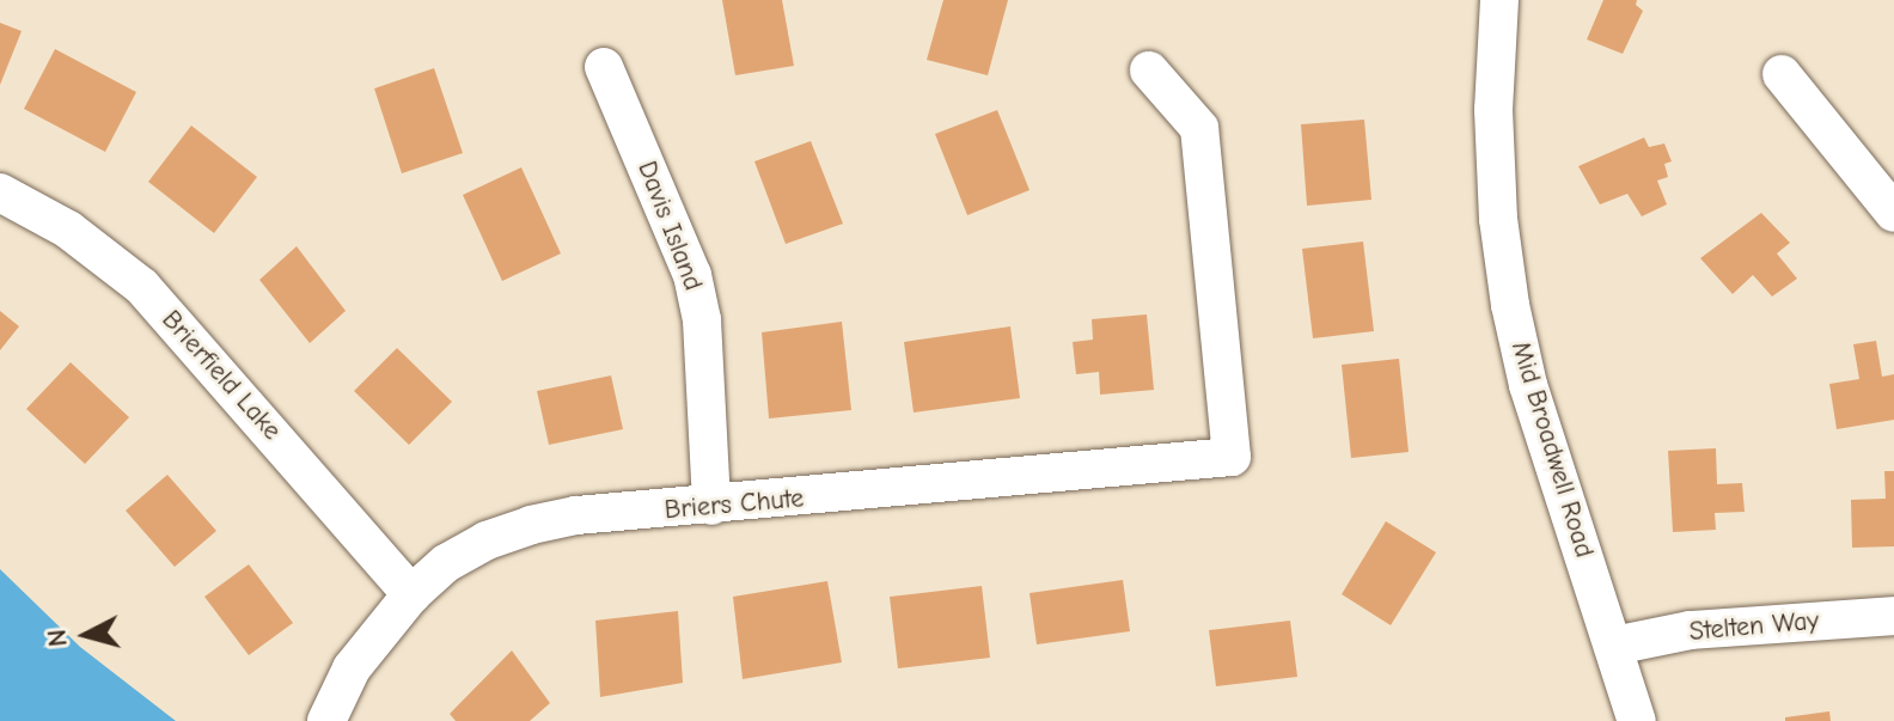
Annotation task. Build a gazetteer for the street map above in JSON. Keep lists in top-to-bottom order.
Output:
{
  "streets": {
    "street": [
      "Davis Island",
      "Brierfield Lake",
      "Mid Broadwell Road",
      "Briers Chute",
      "Stelten Way"
    ]
  },
  "crossings": [
    ["Davis Island", "Briers Chute"],
    ["Brierfield Lake", "Briers Chute"],
    ["Mid Broadwell Road", "Stelten Way"]
  ],
  "north": "left"
}
